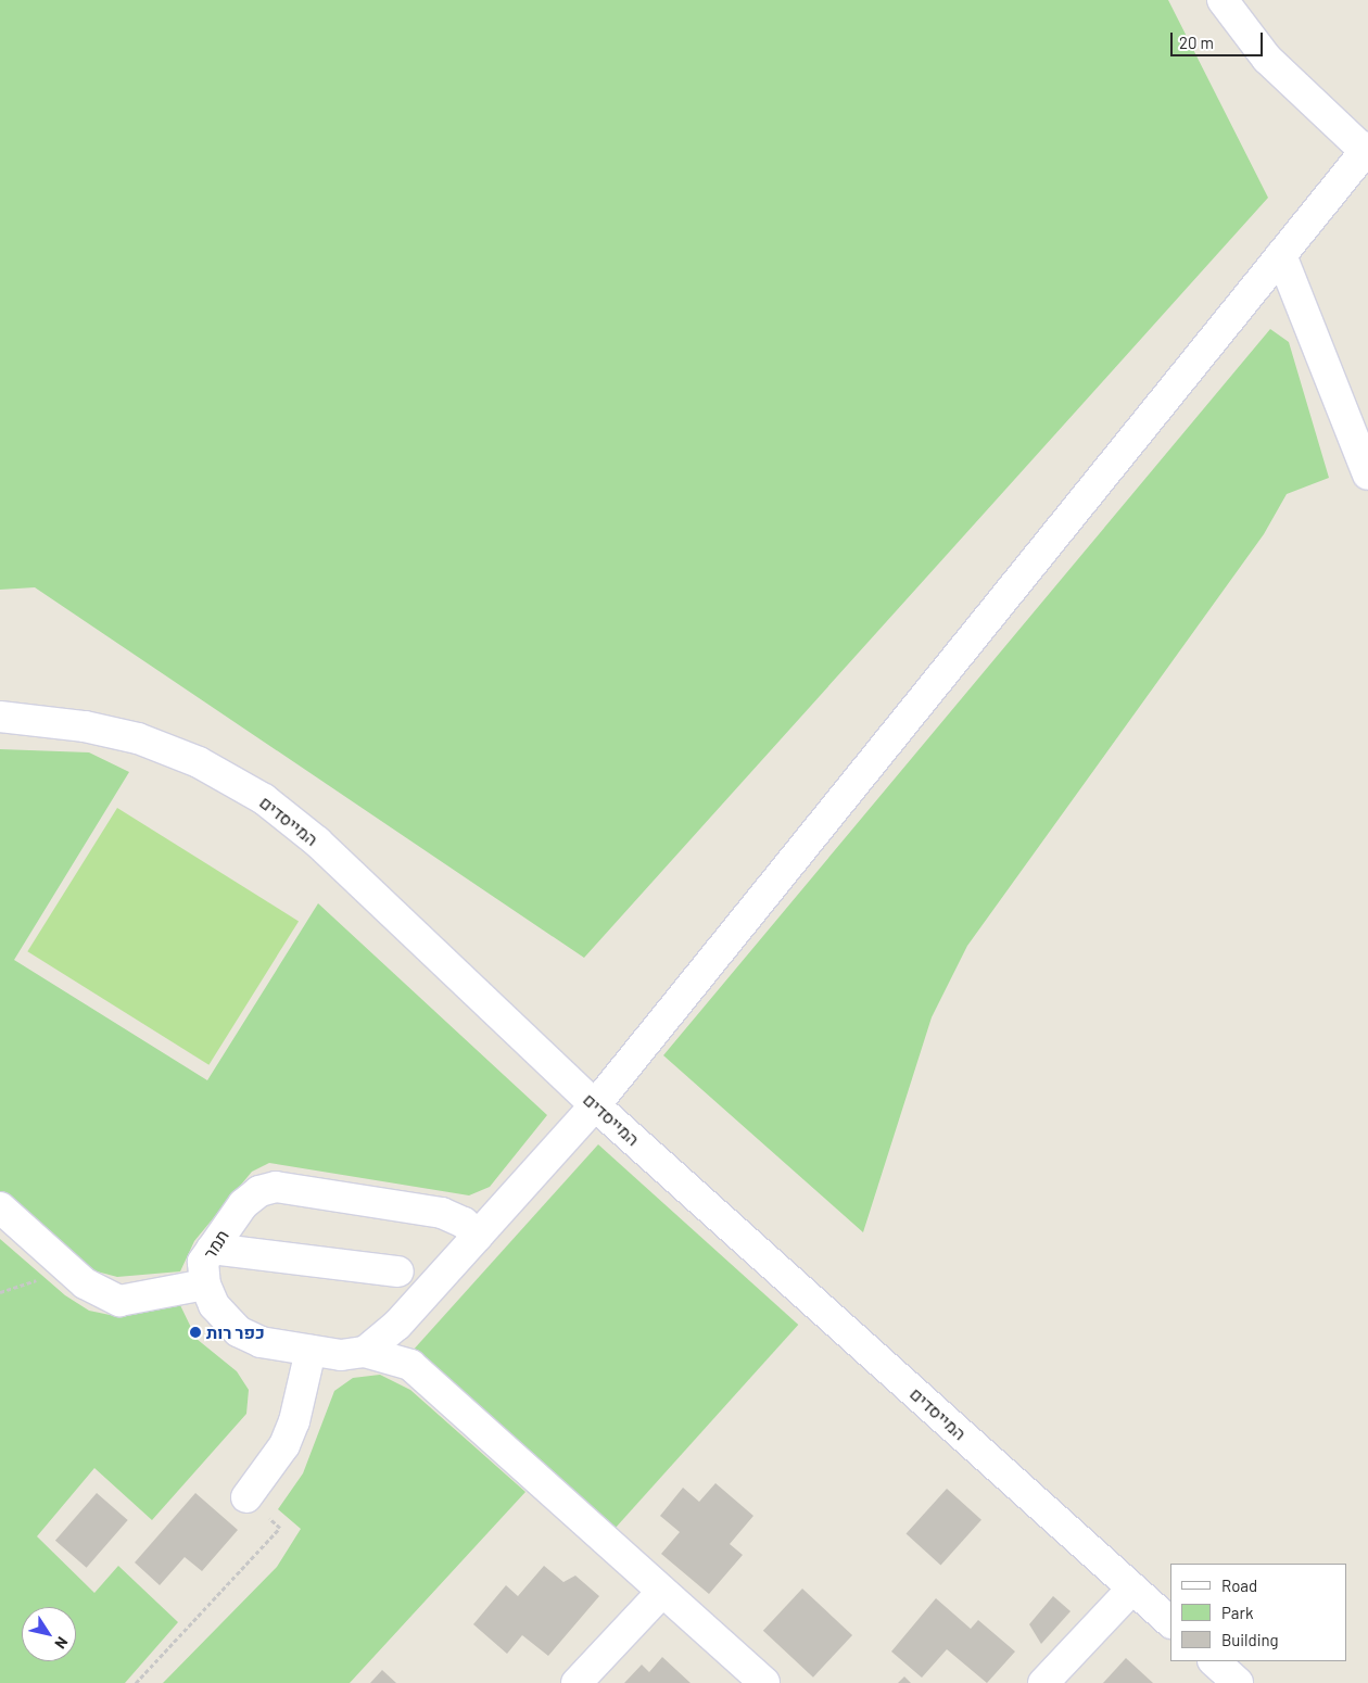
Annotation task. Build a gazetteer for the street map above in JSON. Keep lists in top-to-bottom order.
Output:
{
  "streets": {
    "street": ["המייסדים", "תמר"]
  },
  "places": ["כפר רות"],
  "legend": ["Road", "Park", "Building"],
  "scale_bar": "20 m",
  "north": "bottom right"
}
